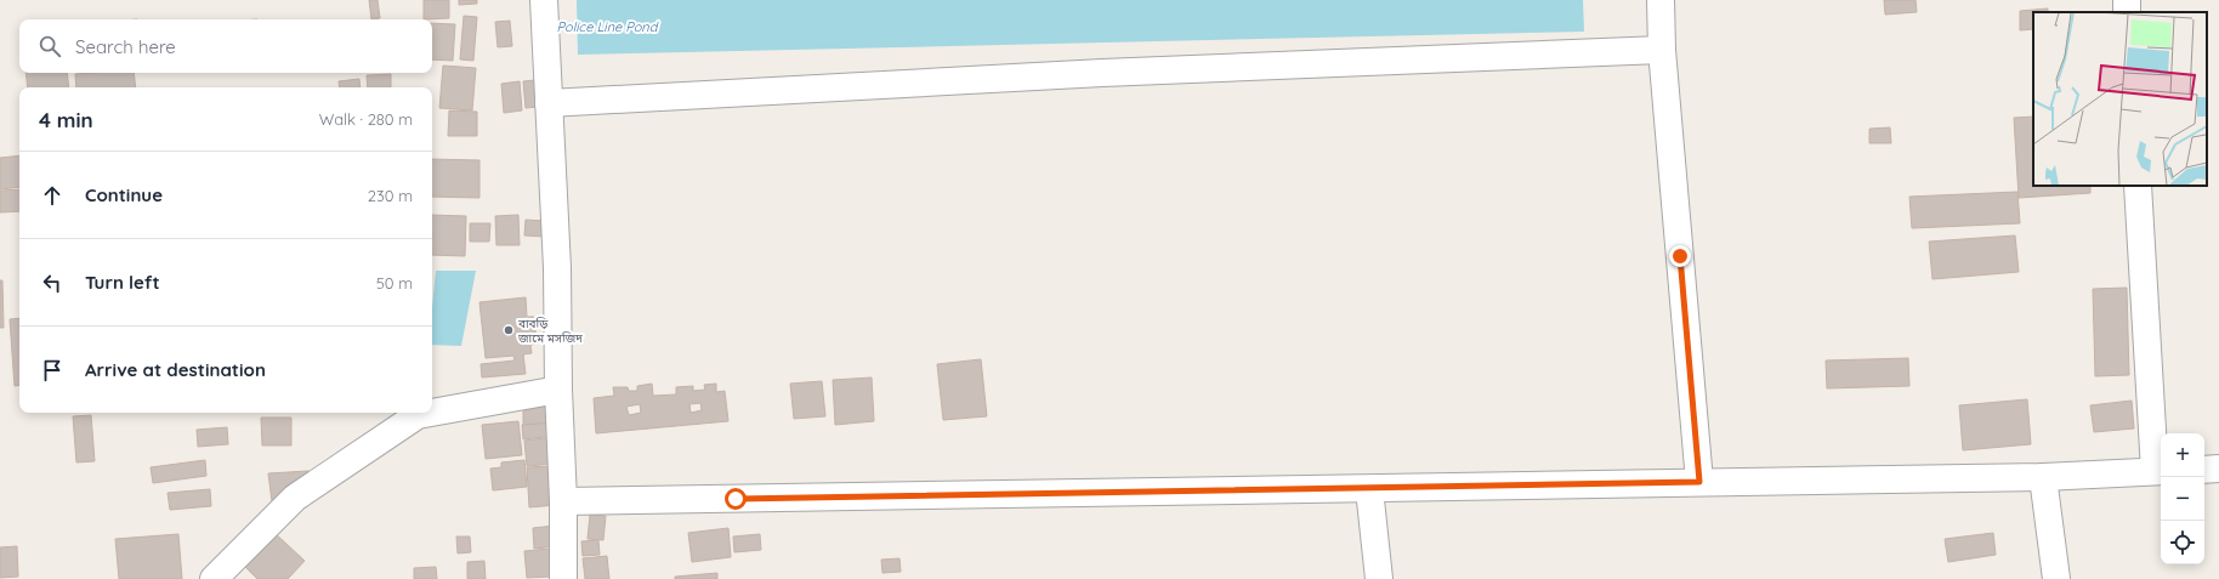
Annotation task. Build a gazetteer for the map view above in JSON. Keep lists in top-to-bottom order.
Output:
{
  "water": ["Police Line Pond"],
  "places": ["বাবড়ি জামে মসজিদ"],
  "page": {
    "search": "Search here",
    "heading": ["4 min", "Walk · 280 m"],
    "list": [
      ["Continue", "230 m"],
      ["Turn left", "50 m"],
      "Arrive at destination"
    ],
    "map_buttons": ["+", "−"]
  }
}
